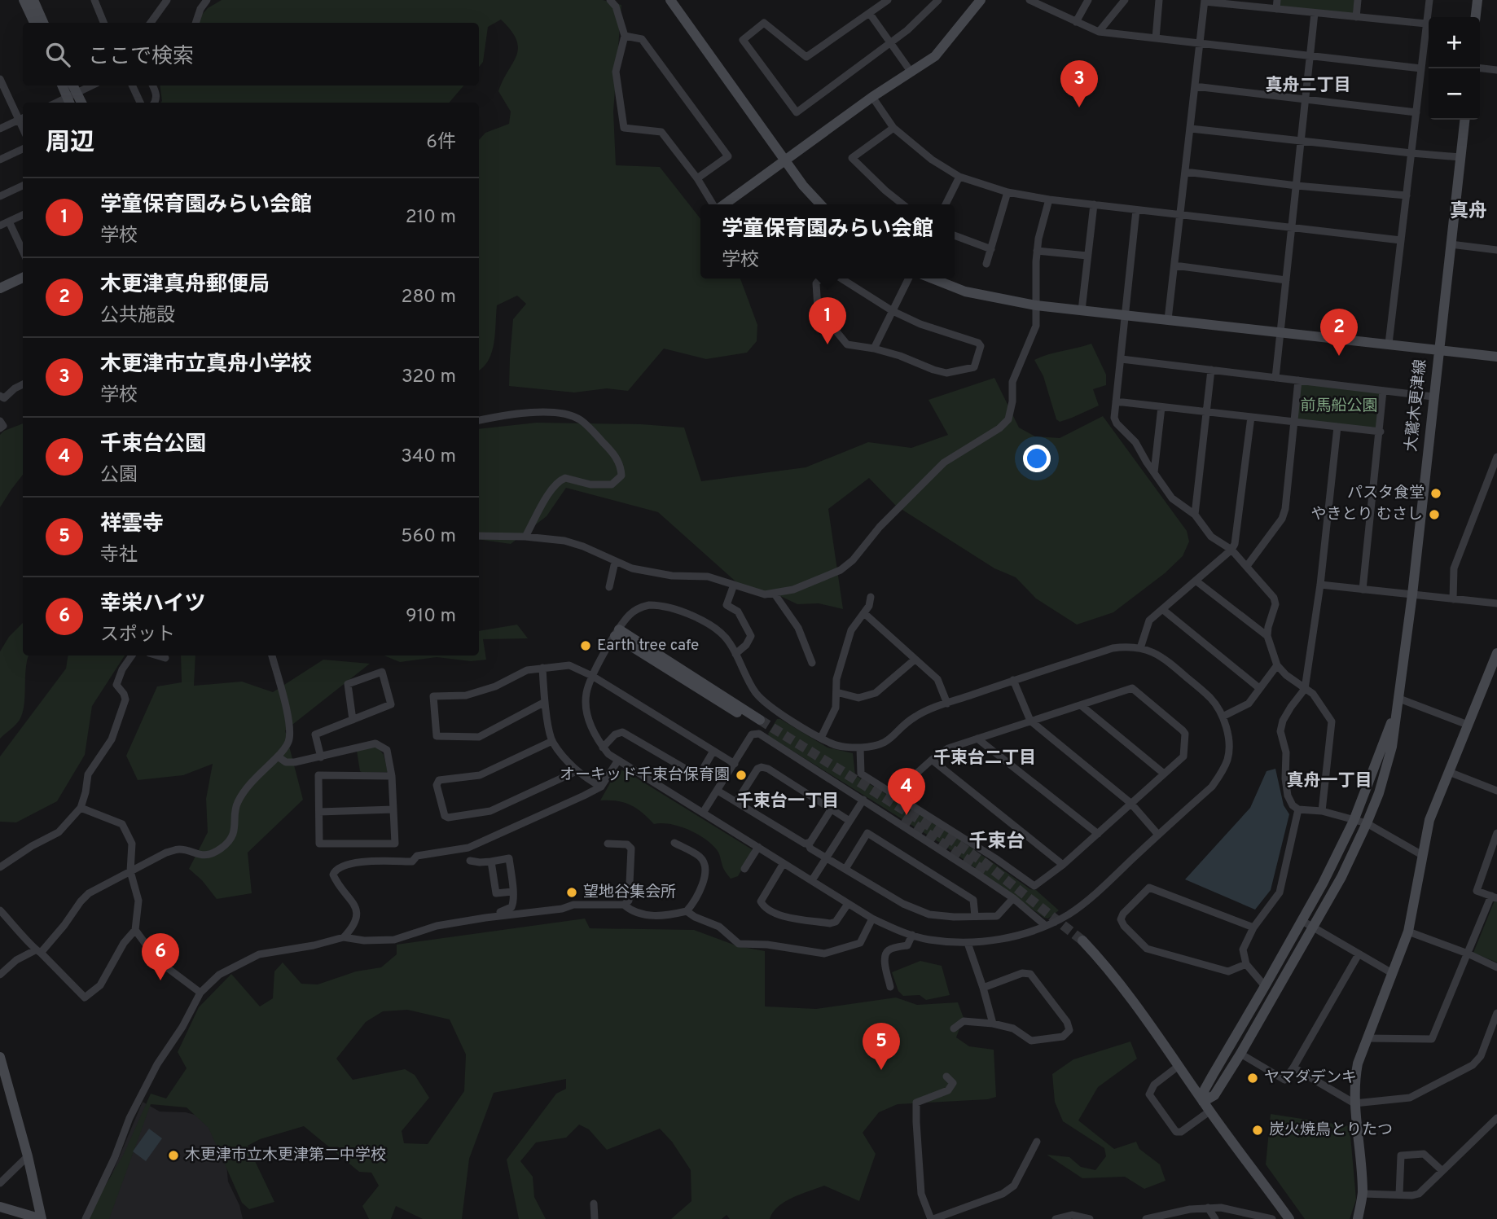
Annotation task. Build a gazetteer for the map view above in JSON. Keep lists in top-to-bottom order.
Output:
{
  "streets": {
    "street": ["大鷲木更津線"]
  },
  "districts": [
    "真舟二丁目",
    "真舟",
    "千束台二丁目",
    "真舟一丁目",
    "千束台一丁目",
    "千束台"
  ],
  "parks": ["前馬船公園"],
  "places": [
    "パスタ食堂",
    "やきとり むさし",
    "Earth tree cafe",
    "オーキッド千束台保育園",
    "望地谷集会所",
    "ヤマダデンキ",
    "炭火焼鳥とりたつ",
    "木更津市立木更津第二中学校"
  ],
  "page": {
    "map_buttons": ["+", "−"],
    "search": "ここで検索",
    "pins": [
      "3",
      "1",
      "2",
      "4",
      "6",
      "5"
    ],
    "heading": ["周辺", "6件"],
    "list": [
      {
        "mark": "1",
        "name": "学童保育園みらい会館",
        "note": "学校",
        "value": "210 m"
      },
      {
        "mark": "2",
        "name": "木更津真舟郵便局",
        "note": "公共施設",
        "value": "280 m"
      },
      {
        "mark": "3",
        "name": "木更津市立真舟小学校",
        "note": "学校",
        "value": "320 m"
      },
      {
        "mark": "4",
        "name": "千束台公園",
        "note": "公園",
        "value": "340 m"
      },
      {
        "mark": "5",
        "name": "祥雲寺",
        "note": "寺社",
        "value": "560 m"
      },
      {
        "mark": "6",
        "name": "幸栄ハイツ",
        "note": "スポット",
        "value": "910 m"
      }
    ],
    "popup": ["学童保育園みらい会館", "学校"]
  }
}
